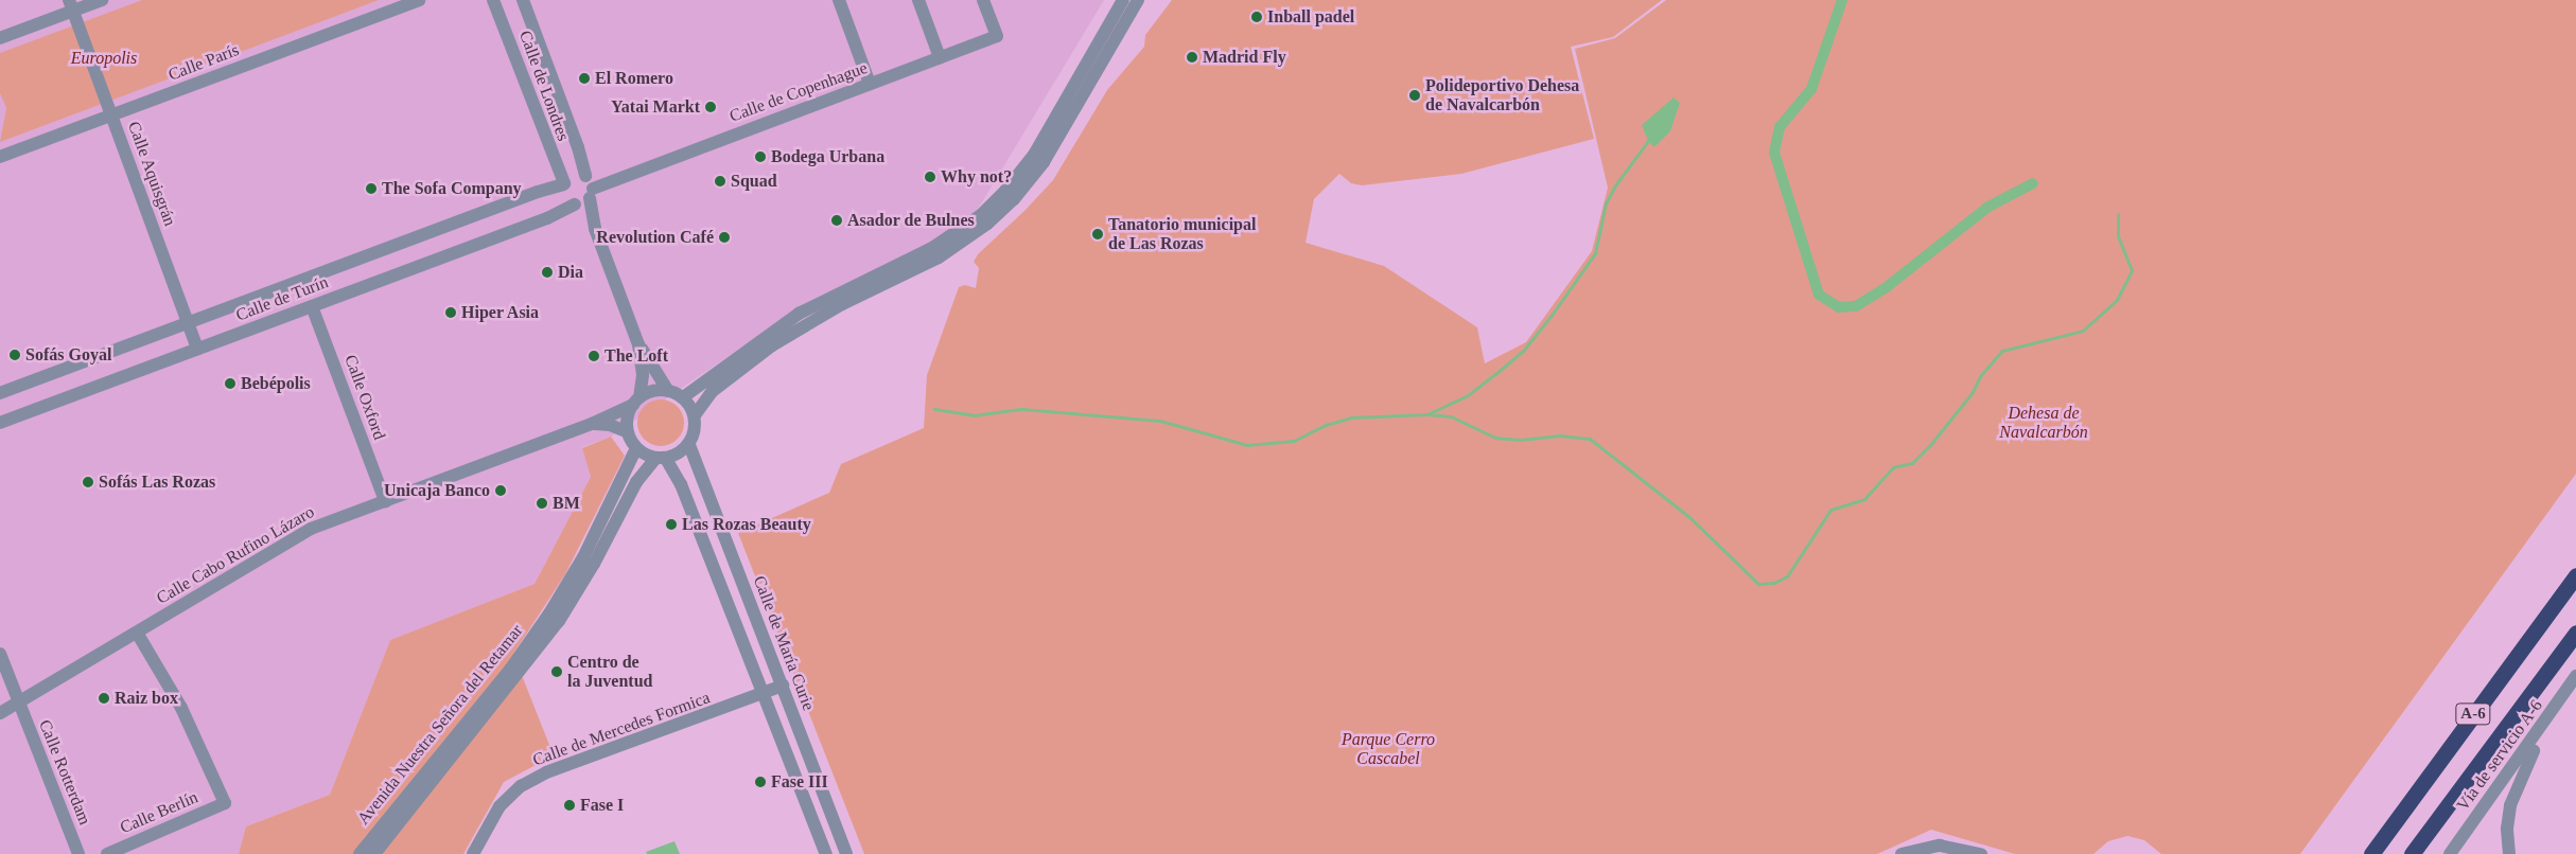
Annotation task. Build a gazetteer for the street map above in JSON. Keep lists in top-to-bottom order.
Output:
{
  "streets": {
    "highway": ["A-6"],
    "street": [
      "Calle París",
      "Calle de Londres",
      "Calle de Copenhague",
      "Calle Aquisgrán",
      "Calle de Turín",
      "Calle Oxford",
      "Calle Cabo Rufino Lázaro",
      "Calle de María Curie",
      "Avenida Nuestra Señora del Retamar",
      "Calle de Mercedes Formica",
      "Vía de servicio A-6",
      "Calle Rotterdam",
      "Calle Berlín"
    ]
  },
  "crossings": [
    ["Calle París", "Calle Aquisgrán"],
    ["Calle de Londres", "Calle de Copenhague"],
    ["Calle de Londres", "Calle de Turín"],
    ["Calle de Copenhague", "Calle de Turín"],
    ["Calle Aquisgrán", "Calle de Turín"],
    ["Calle de Turín", "Calle Oxford"],
    ["Calle Oxford", "Calle Cabo Rufino Lázaro"],
    ["Calle Cabo Rufino Lázaro", "Calle de María Curie"],
    ["Calle Cabo Rufino Lázaro", "Avenida Nuestra Señora del Retamar"],
    ["Calle Cabo Rufino Lázaro", "Calle Rotterdam"],
    ["Calle Cabo Rufino Lázaro", "Calle Berlín"],
    ["Calle de María Curie", "Avenida Nuestra Señora del Retamar"],
    ["Calle de María Curie", "Calle de Mercedes Formica"]
  ],
  "parks": ["Europolis", "Dehesa de Navalcarbón", "Parque Cerro Cascabel"],
  "places": [
    "Inball padel",
    "Madrid Fly",
    "El Romero",
    "Polideportivo Dehesa de Navalcarbón",
    "Yatai Markt",
    "Bodega Urbana",
    "Why not?",
    "Squad",
    "The Sofa Company",
    "Asador de Bulnes",
    "Tanatorio municipal de Las Rozas",
    "Revolution Café",
    "Dia",
    "Hiper Asia",
    "Sofás Goyal",
    "The Loft",
    "Bebépolis",
    "Sofás Las Rozas",
    "Unicaja Banco",
    "BM",
    "Las Rozas Beauty",
    "Centro de la Juventud",
    "Raiz box",
    "Fase III",
    "Fase I"
  ]
}
